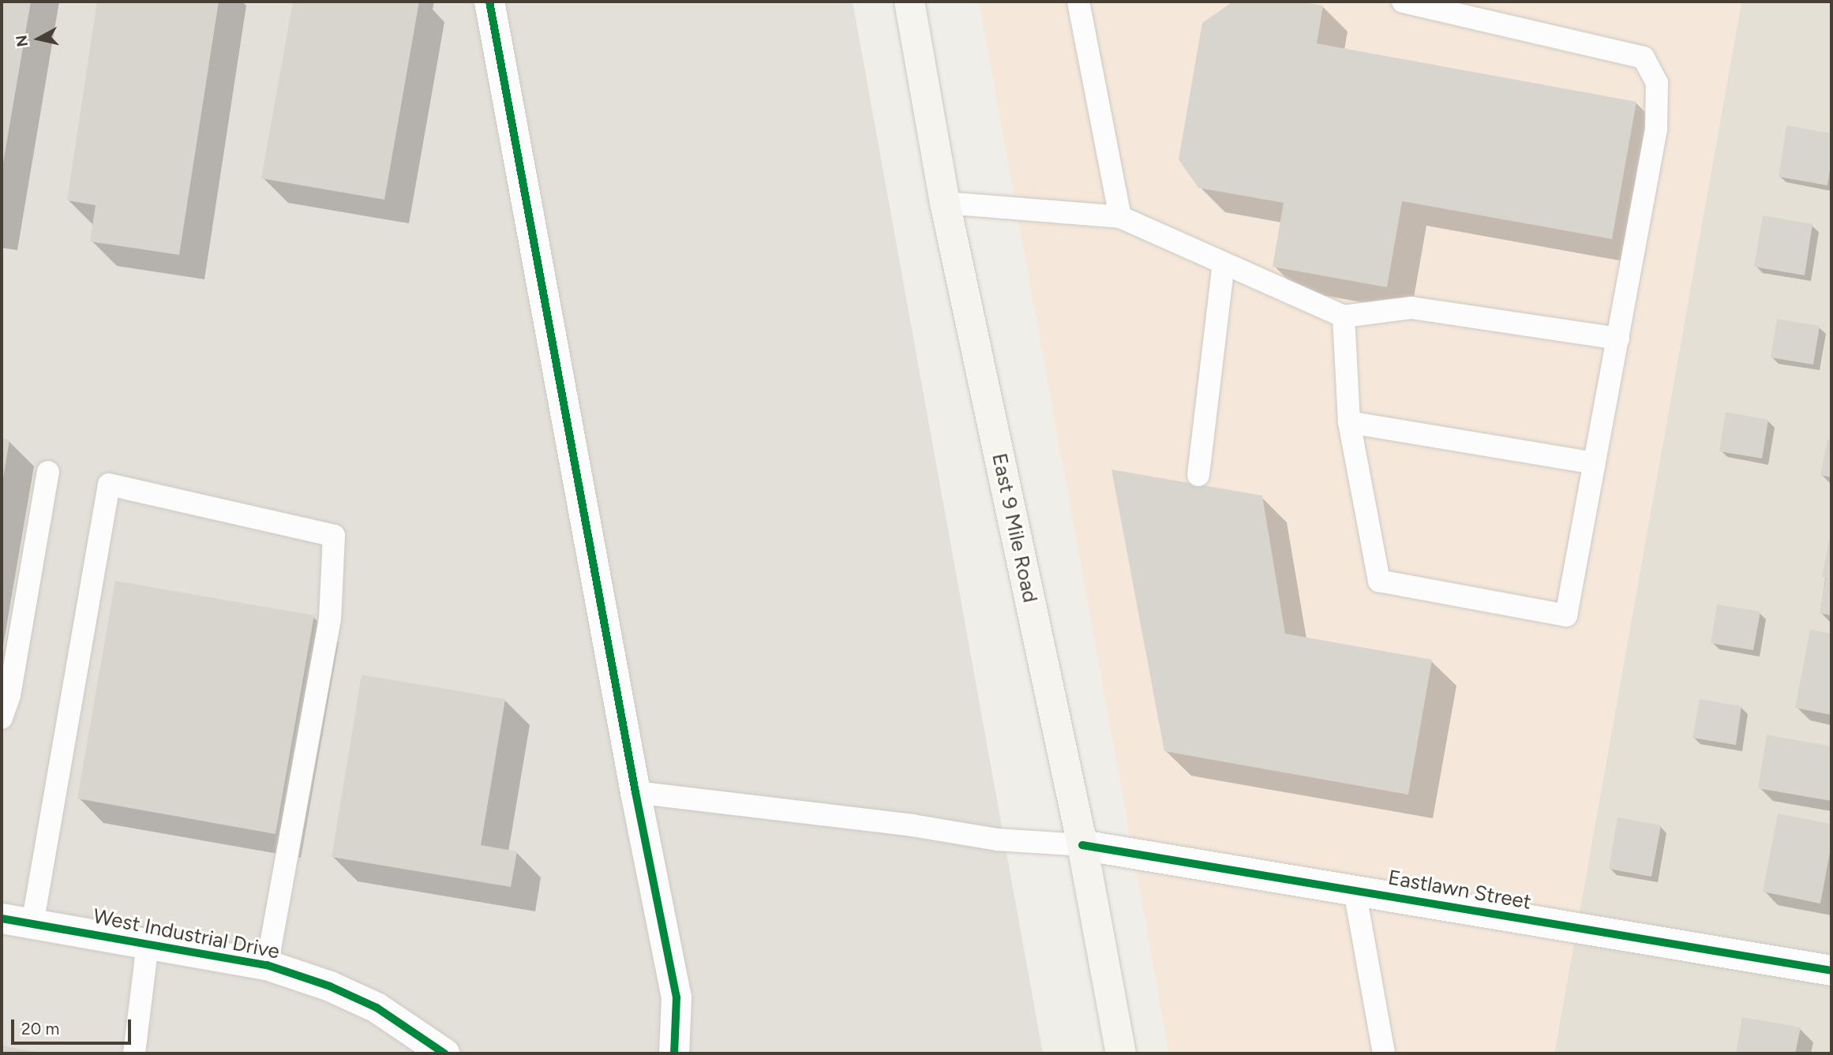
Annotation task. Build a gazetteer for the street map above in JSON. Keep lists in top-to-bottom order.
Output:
{
  "streets": {
    "main road": ["East 9 Mile Road"],
    "street": ["Eastlawn Street", "West Industrial Drive"]
  },
  "crossings": [
    ["East 9 Mile Road", "Eastlawn Street"]
  ],
  "scale_bar": "20 m",
  "north": "left"
}
